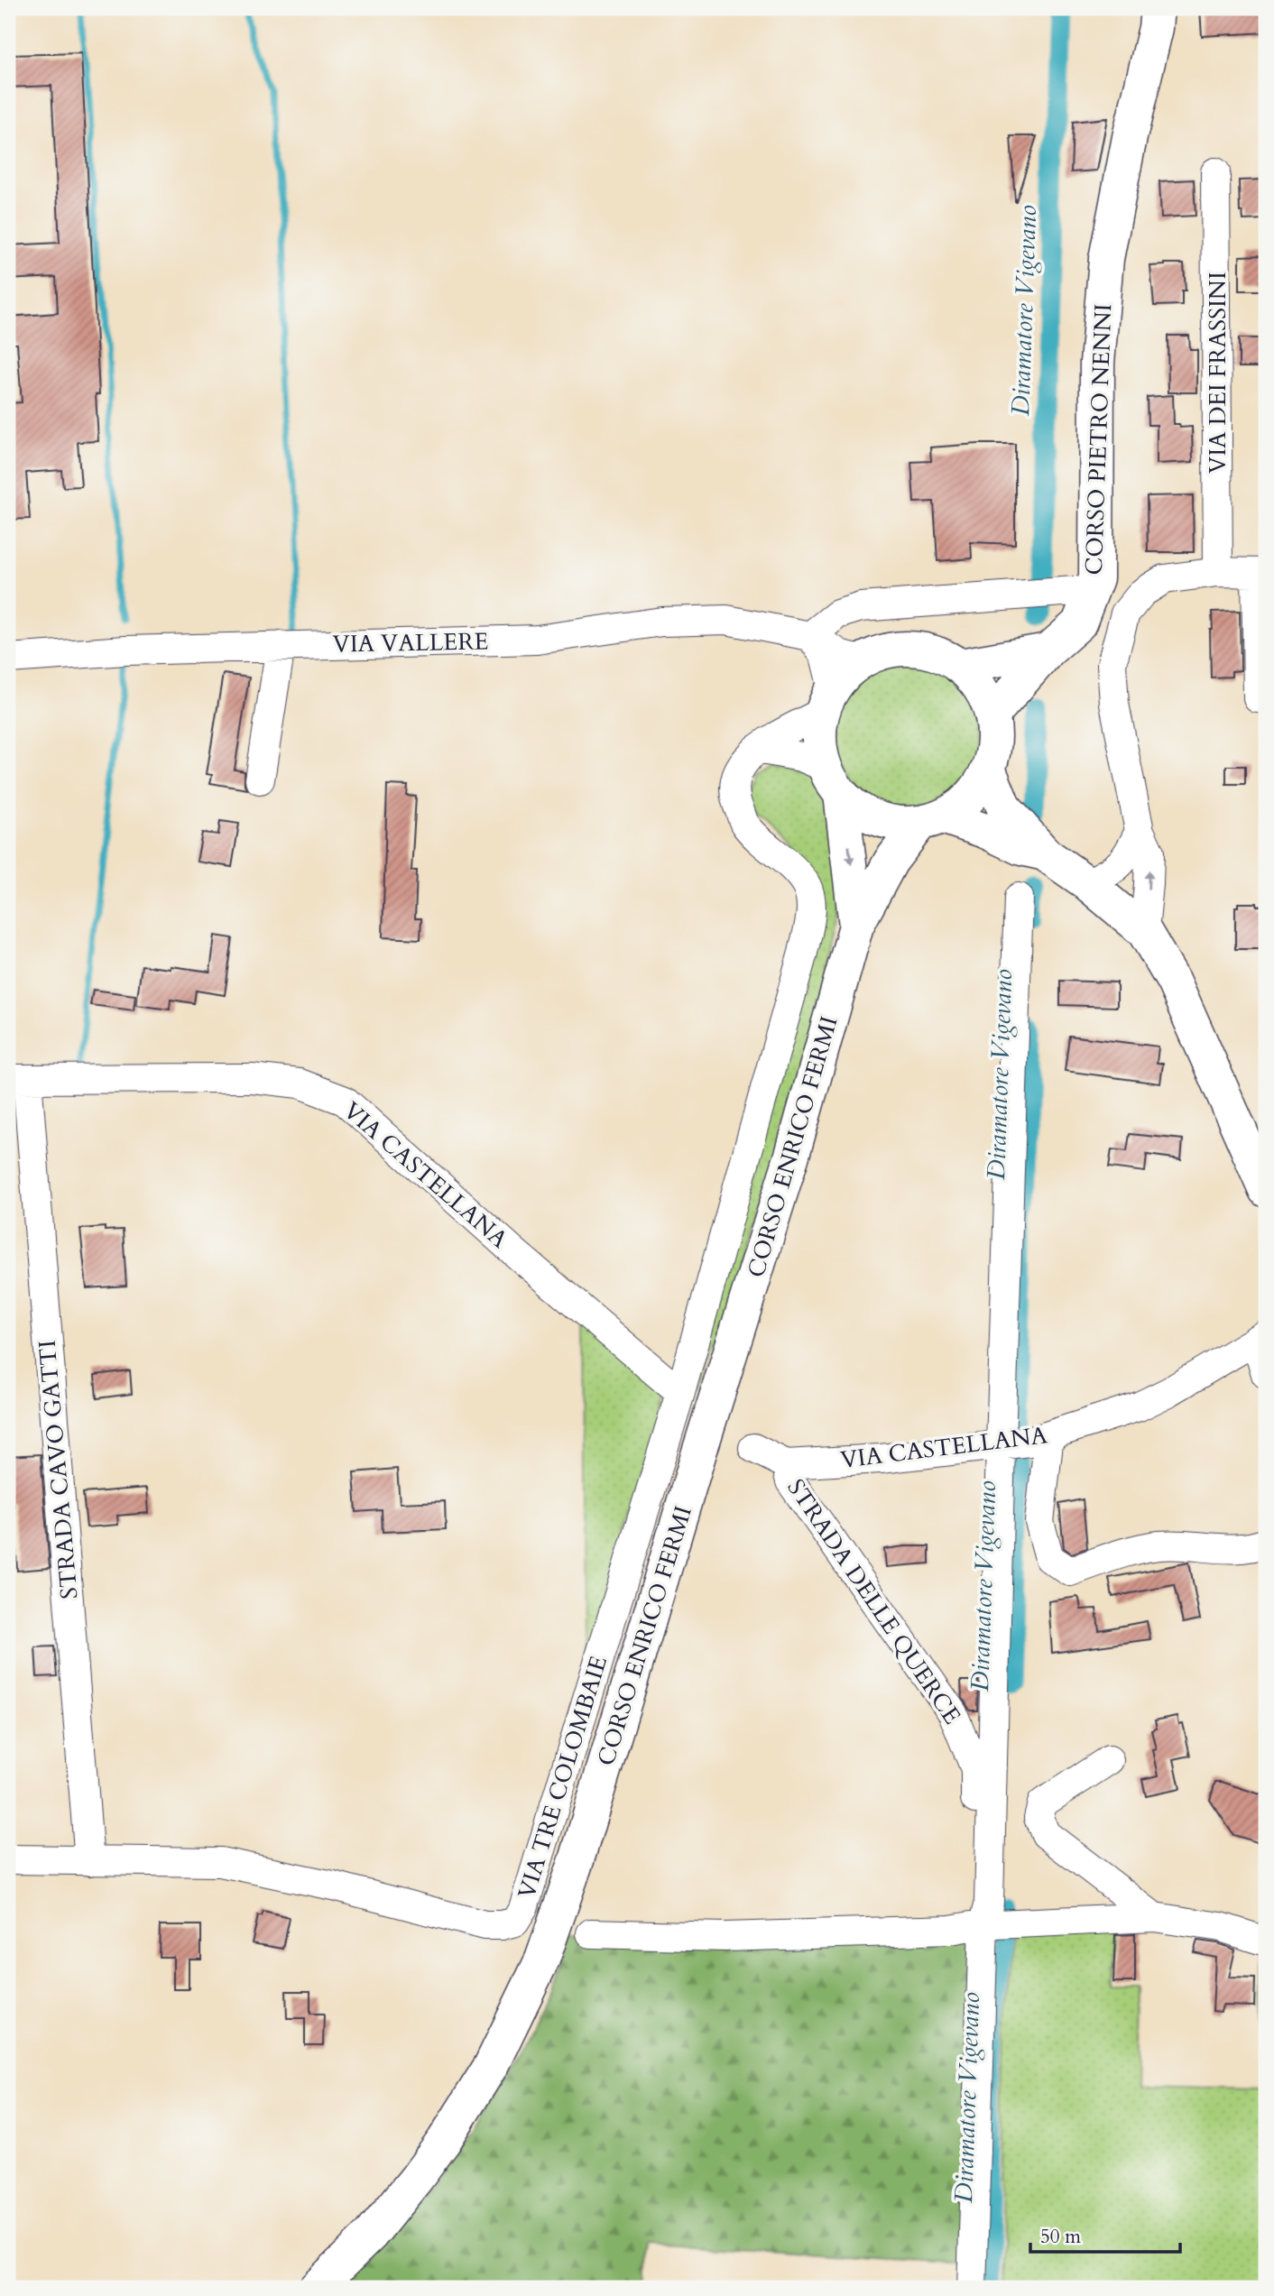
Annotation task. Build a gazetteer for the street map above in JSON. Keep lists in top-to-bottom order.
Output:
{
  "streets": {
    "main road": ["CORSO PIETRO NENNI", "CORSO ENRICO FERMI"],
    "street": [
      "VIA DEI FRASSINI",
      "VIA VALLERE",
      "VIA CASTELLANA",
      "STRADA CAVO GATTI",
      "STRADA DELLE QUERCE",
      "VIA TRE COLOMBAIE"
    ]
  },
  "crossings": [
    ["CORSO PIETRO NENNI", "VIA VALLERE"],
    ["CORSO PIETRO NENNI", "CORSO ENRICO FERMI"],
    ["VIA VALLERE", "CORSO ENRICO FERMI"],
    ["VIA CASTELLANA", "STRADA CAVO GATTI"],
    ["VIA CASTELLANA", "STRADA DELLE QUERCE"],
    ["VIA CASTELLANA", "VIA TRE COLOMBAIE"],
    ["STRADA CAVO GATTI", "VIA TRE COLOMBAIE"]
  ],
  "water": ["Diramatore Vigevano"],
  "scale_bar": "50 m"
}
